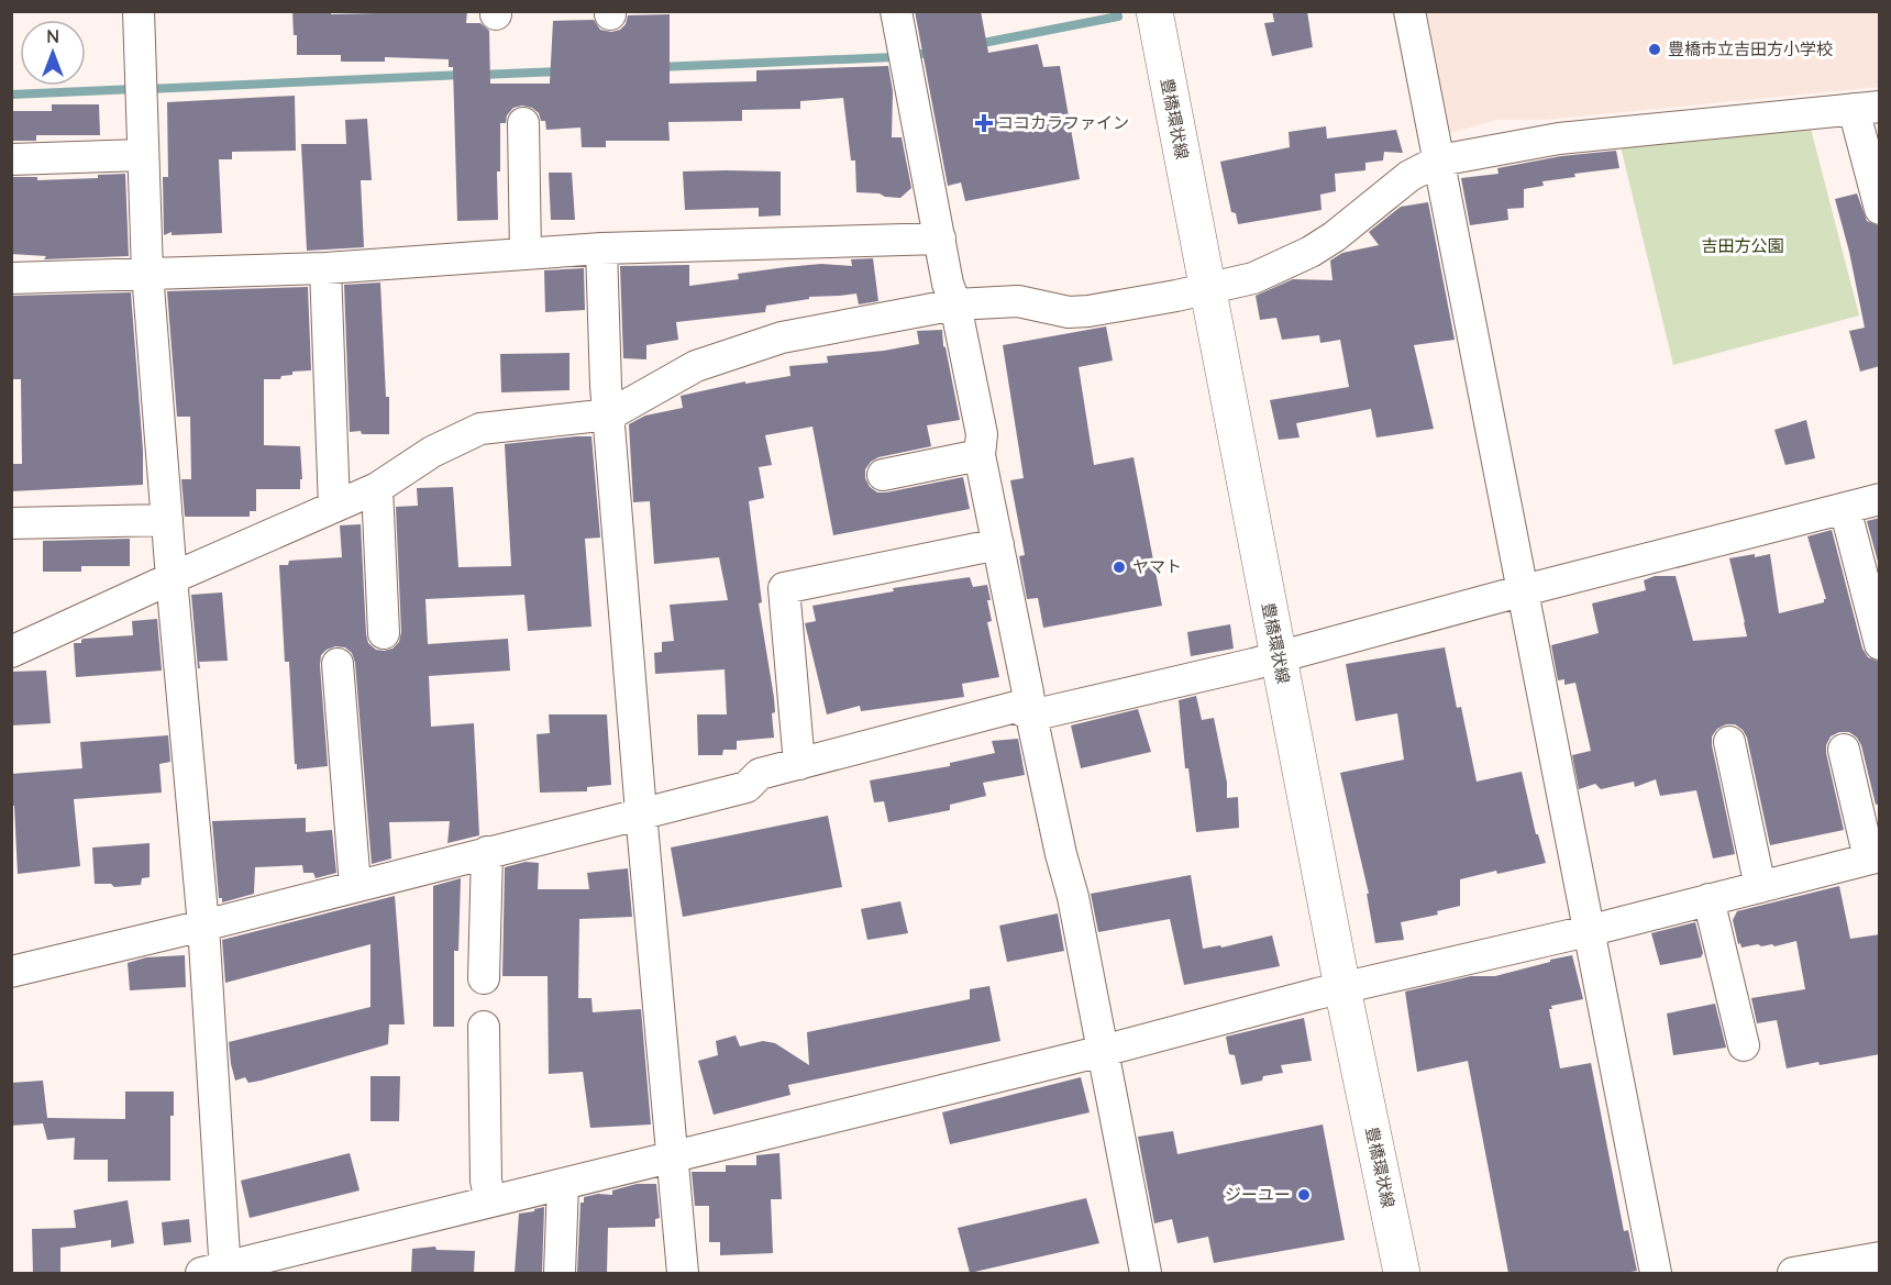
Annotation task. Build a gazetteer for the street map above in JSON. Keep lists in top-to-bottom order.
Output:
{
  "streets": {
    "main road": ["豊橋環状線"]
  },
  "parks": ["吉田方公園"],
  "places": {
    "other": ["豊橋市立吉田方小学校", "ヤマト", "ジーユー"],
    "health": ["ココカラファイン"]
  },
  "north": "top"
}
